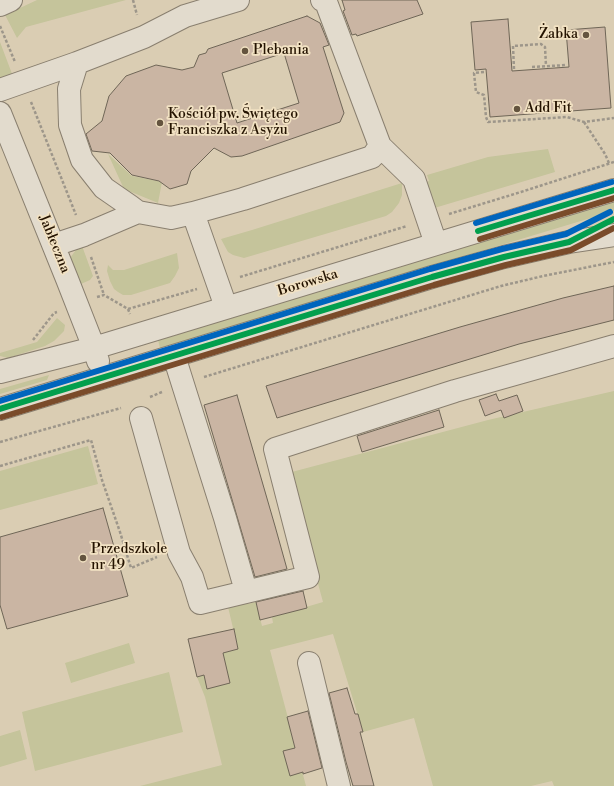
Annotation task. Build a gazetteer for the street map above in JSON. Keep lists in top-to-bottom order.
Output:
{
  "streets": {
    "street": ["Jabłeczna", "Borowska"]
  },
  "crossings": [
    ["Jabłeczna", "Borowska"]
  ],
  "places": [
    "Żabka",
    "Plebania",
    "Add Fit",
    "Kościół pw. Świętego Franciszka z Asyżu",
    "Przedszkole nr 49"
  ]
}
